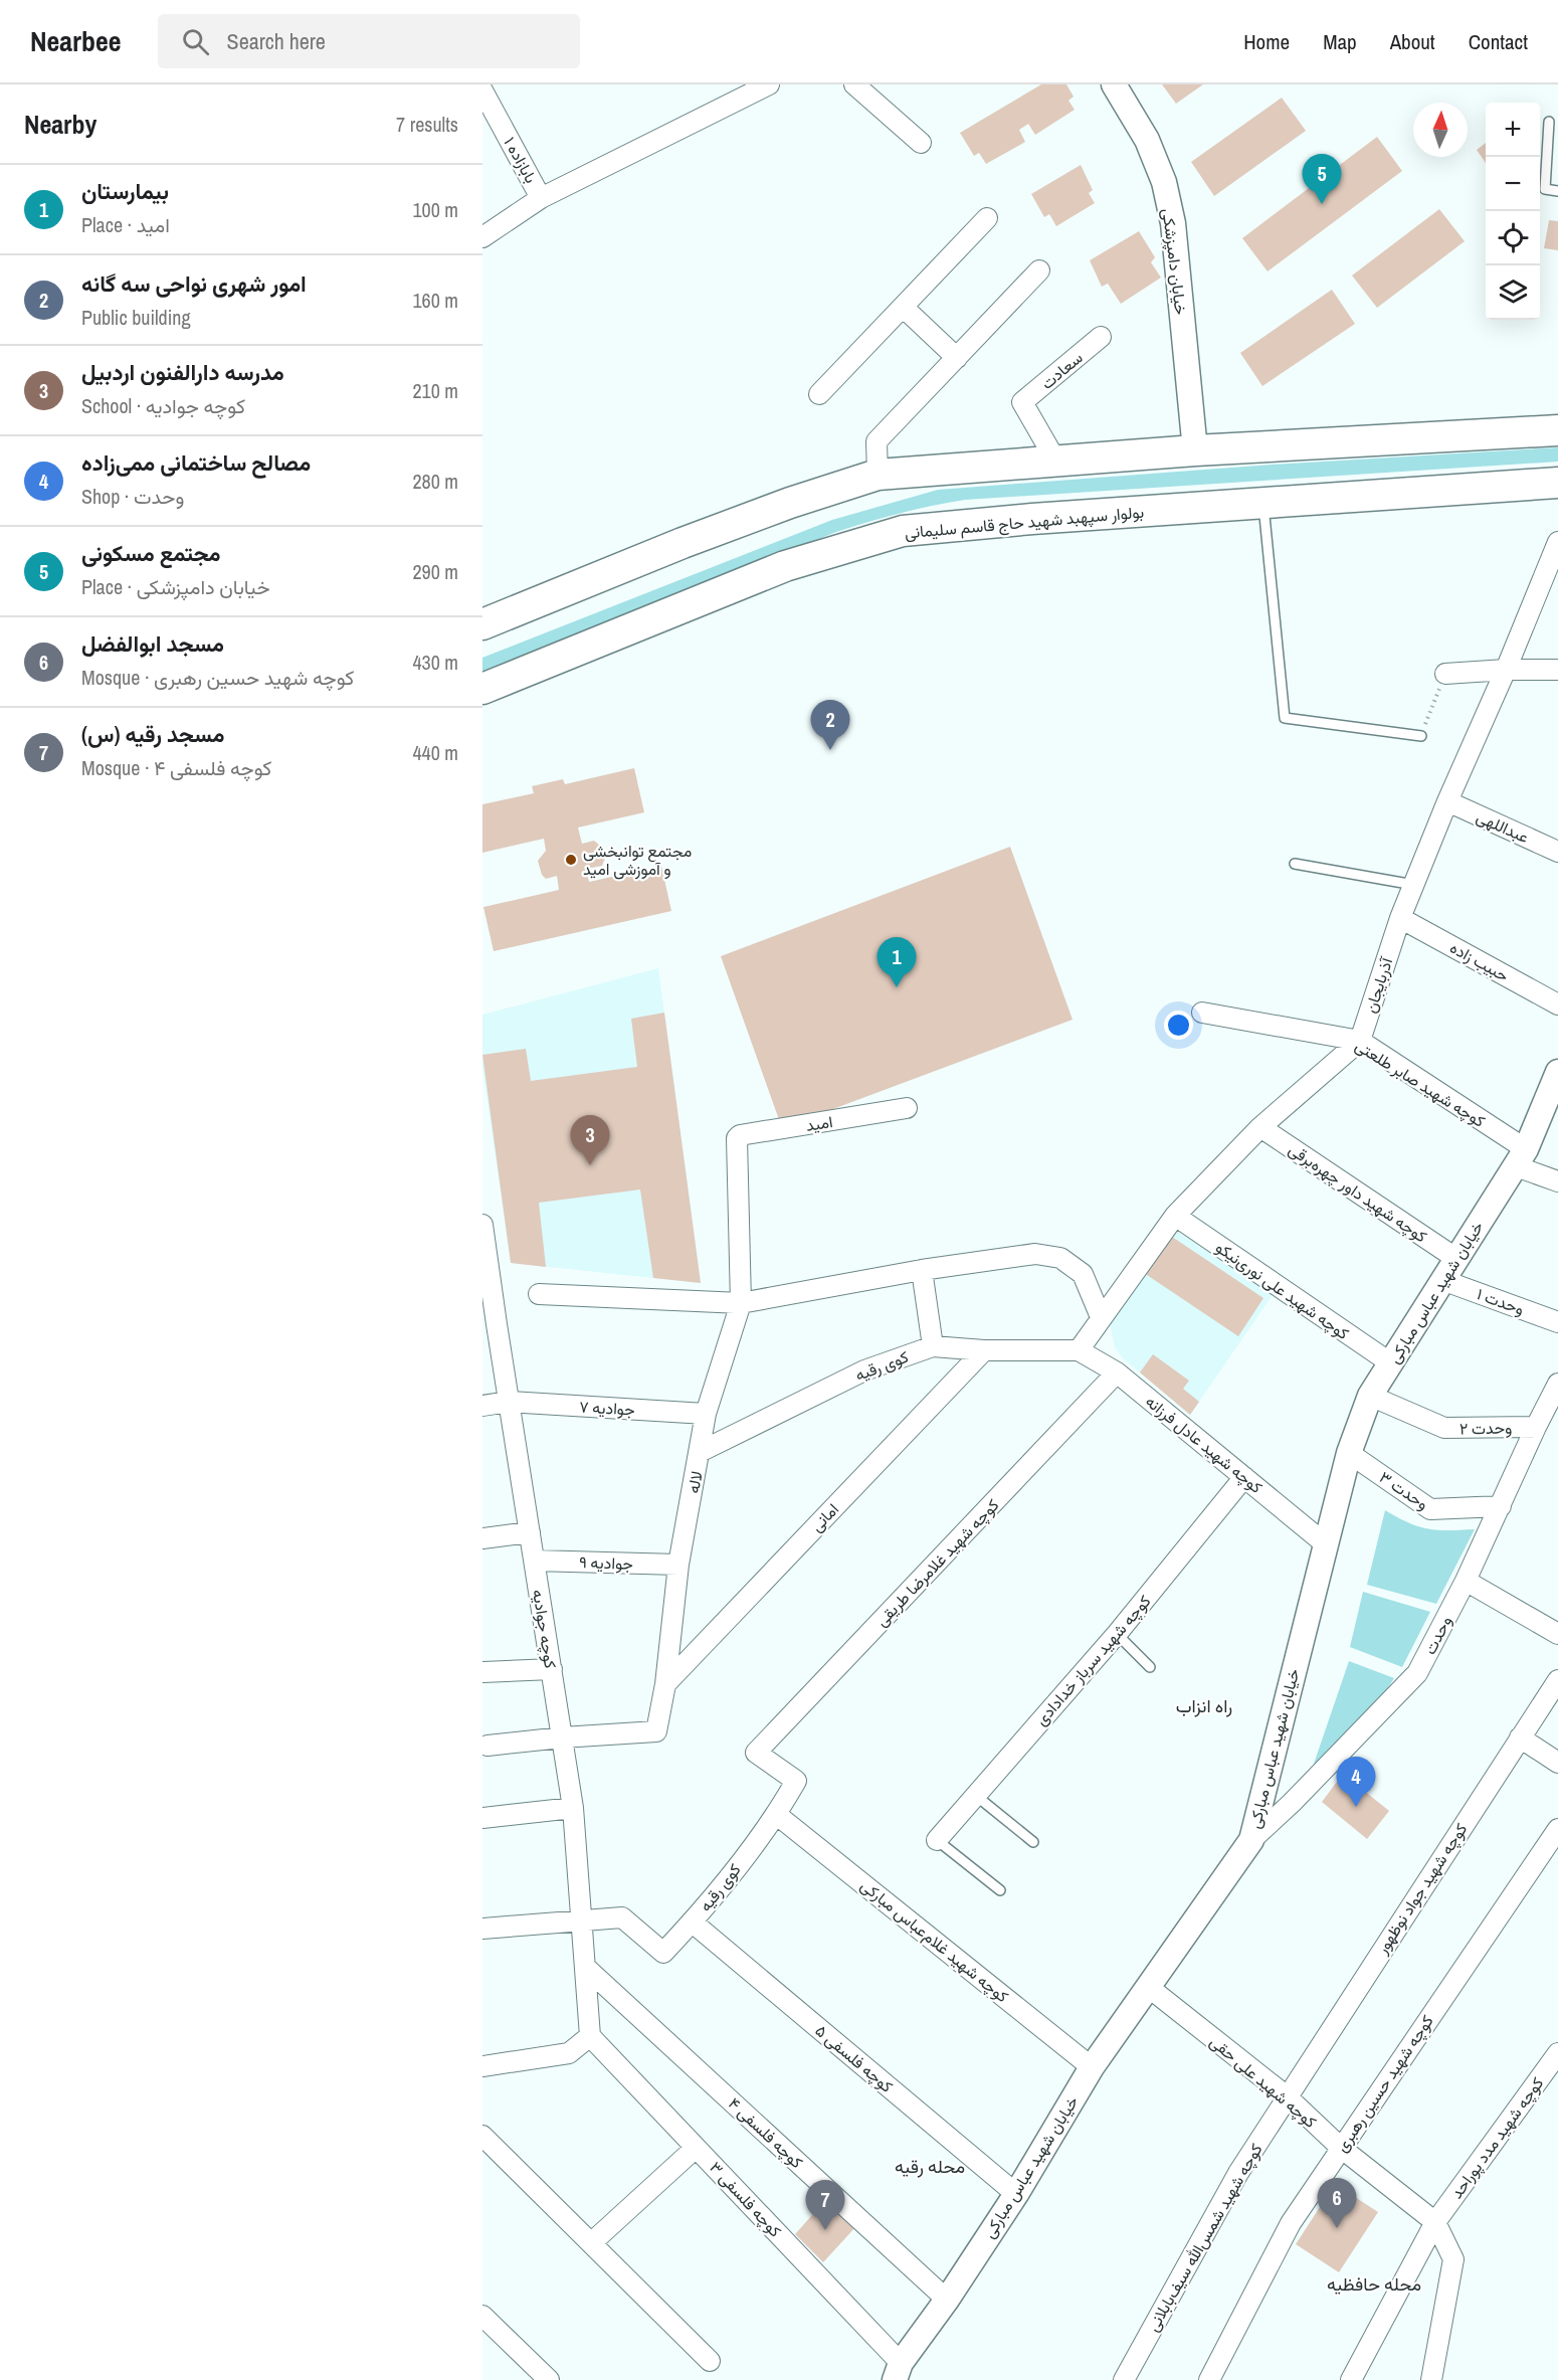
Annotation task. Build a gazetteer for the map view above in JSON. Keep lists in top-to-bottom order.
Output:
{
  "streets": {
    "main road": ["بولوار سپهبد شهید حاج قاسم سلیمانی"],
    "street": [
      "بابازاده ۱",
      "خیابان دامپزشکی",
      "سعادت",
      "عبداللهی",
      "حبیب زاده",
      "آذربایجان",
      "کوچه شهید صابر طلعتی",
      "امید",
      "کوچه شهید داور چهره‌برقی",
      "کوچه شهید علی نوری‌نیکو",
      "خیابان شهید عباس مبارکی",
      "وحدت ۱",
      "کوی رقیه",
      "جوادیه ۷",
      "وحدت ۲",
      "کوچه شهید عادل فرزانه",
      "لاله",
      "وحدت ۳",
      "امانی",
      "جوادیه ۹",
      "کوچه شهید غلامرضا طریقی",
      "کوچه جوادیه",
      "وحدت",
      "کوچه شهید سرباز خدادادی",
      "کوچه شهید جواد نوظهور",
      "کوچه شهید غلام‌عباس مبارکی",
      "کوچه فلسفی ۵",
      "کوچه شهید علی حقی",
      "کوچه شهید حسین رهبری",
      "کوچه فلسفی ۴",
      "کوچه شهید مدد پوراحد",
      "کوچه فلسفی ۳",
      "کوچه شهید شمس‌الله سیف‌بابلانی"
    ]
  },
  "crossings": [
    ["عبداللهی", "آذربایجان"],
    ["حبیب زاده", "آذربایجان"],
    ["آذربایجان", "کوچه شهید صابر طلعتی"],
    ["کوچه شهید صابر طلعتی", "خیابان شهید عباس مبارکی"],
    ["امید", "لاله"],
    ["کوچه شهید داور چهره‌برقی", "خیابان شهید عباس مبارکی"],
    ["کوچه شهید علی نوری‌نیکو", "خیابان شهید عباس مبارکی"],
    ["خیابان شهید عباس مبارکی", "وحدت ۱"],
    ["خیابان شهید عباس مبارکی", "وحدت ۲"],
    ["خیابان شهید عباس مبارکی", "کوچه شهید عادل فرزانه"],
    ["خیابان شهید عباس مبارکی", "وحدت ۳"],
    ["خیابان شهید عباس مبارکی", "وحدت"],
    ["خیابان شهید عباس مبارکی", "کوچه شهید غلام‌عباس مبارکی"],
    ["خیابان شهید عباس مبارکی", "کوچه فلسفی ۵"],
    ["خیابان شهید عباس مبارکی", "کوچه شهید علی حقی"],
    ["خیابان شهید عباس مبارکی", "کوچه فلسفی ۴"],
    ["خیابان شهید عباس مبارکی", "کوچه فلسفی ۳"],
    ["کوی رقیه", "کوچه شهید عادل فرزانه"],
    ["کوی رقیه", "لاله"],
    ["کوی رقیه", "امانی"],
    ["کوی رقیه", "کوچه شهید غلامرضا طریقی"],
    ["کوی رقیه", "کوچه جوادیه"],
    ["کوی رقیه", "کوچه شهید غلام‌عباس مبارکی"],
    ["کوی رقیه", "کوچه فلسفی ۵"],
    ["جوادیه ۷", "لاله"],
    ["جوادیه ۷", "کوچه جوادیه"],
    ["وحدت ۲", "وحدت"],
    ["کوچه شهید عادل فرزانه", "کوچه شهید غلامرضا طریقی"],
    ["کوچه شهید عادل فرزانه", "کوچه شهید سرباز خدادادی"],
    ["لاله", "امانی"],
    ["لاله", "جوادیه ۹"],
    ["لاله", "کوچه جوادیه"],
    ["وحدت ۳", "وحدت"],
    ["جوادیه ۹", "کوچه جوادیه"],
    ["کوچه جوادیه", "کوچه فلسفی ۴"],
    ["کوچه جوادیه", "کوچه فلسفی ۳"],
    ["کوچه شهید جواد نوظهور", "کوچه شهید علی حقی"],
    ["کوچه شهید جواد نوظهور", "کوچه شهید شمس‌الله سیف‌بابلانی"],
    ["کوچه شهید علی حقی", "کوچه شهید حسین رهبری"],
    ["کوچه شهید علی حقی", "کوچه شهید مدد پوراحد"],
    ["کوچه شهید علی حقی", "کوچه شهید شمس‌الله سیف‌بابلانی"]
  ],
  "districts": ["راه انزاب", "محله رقیه", "محله حافظیه"],
  "places": ["مجتمع توانبخشی و آموزشی امید"],
  "north": "top",
  "page": {
    "header": "Nearbee",
    "search": "Search here",
    "nav": [
      "Home",
      "Map",
      "About",
      "Contact"
    ],
    "heading": ["Nearby", "7 results"],
    "map_buttons": ["+", "−"],
    "pins": [
      "5",
      "2",
      "1",
      "3",
      "4",
      "6",
      "7"
    ],
    "list": [
      {
        "mark": "1",
        "name": "بیمارستان",
        "note": "Place · امید",
        "value": "100 m"
      },
      {
        "mark": "2",
        "name": "امور شهری نواحی سه گانه",
        "note": "Public building",
        "value": "160 m"
      },
      {
        "mark": "3",
        "name": "مدرسه دارالفنون اردبیل",
        "note": "School · کوچه جوادیه",
        "value": "210 m"
      },
      {
        "mark": "4",
        "name": "مصالح ساختمانی ممی‌زاده",
        "note": "Shop · وحدت",
        "value": "280 m"
      },
      {
        "mark": "5",
        "name": "مجتمع مسکونی",
        "note": "Place · خیابان دامپزشکی",
        "value": "290 m"
      },
      {
        "mark": "6",
        "name": "مسجد ابوالفضل",
        "note": "Mosque · کوچه شهید حسین رهبری",
        "value": "430 m"
      },
      {
        "mark": "7",
        "name": "مسجد رقیه (س)",
        "note": "Mosque · کوچه فلسفی ۴",
        "value": "440 m"
      }
    ]
  }
}
